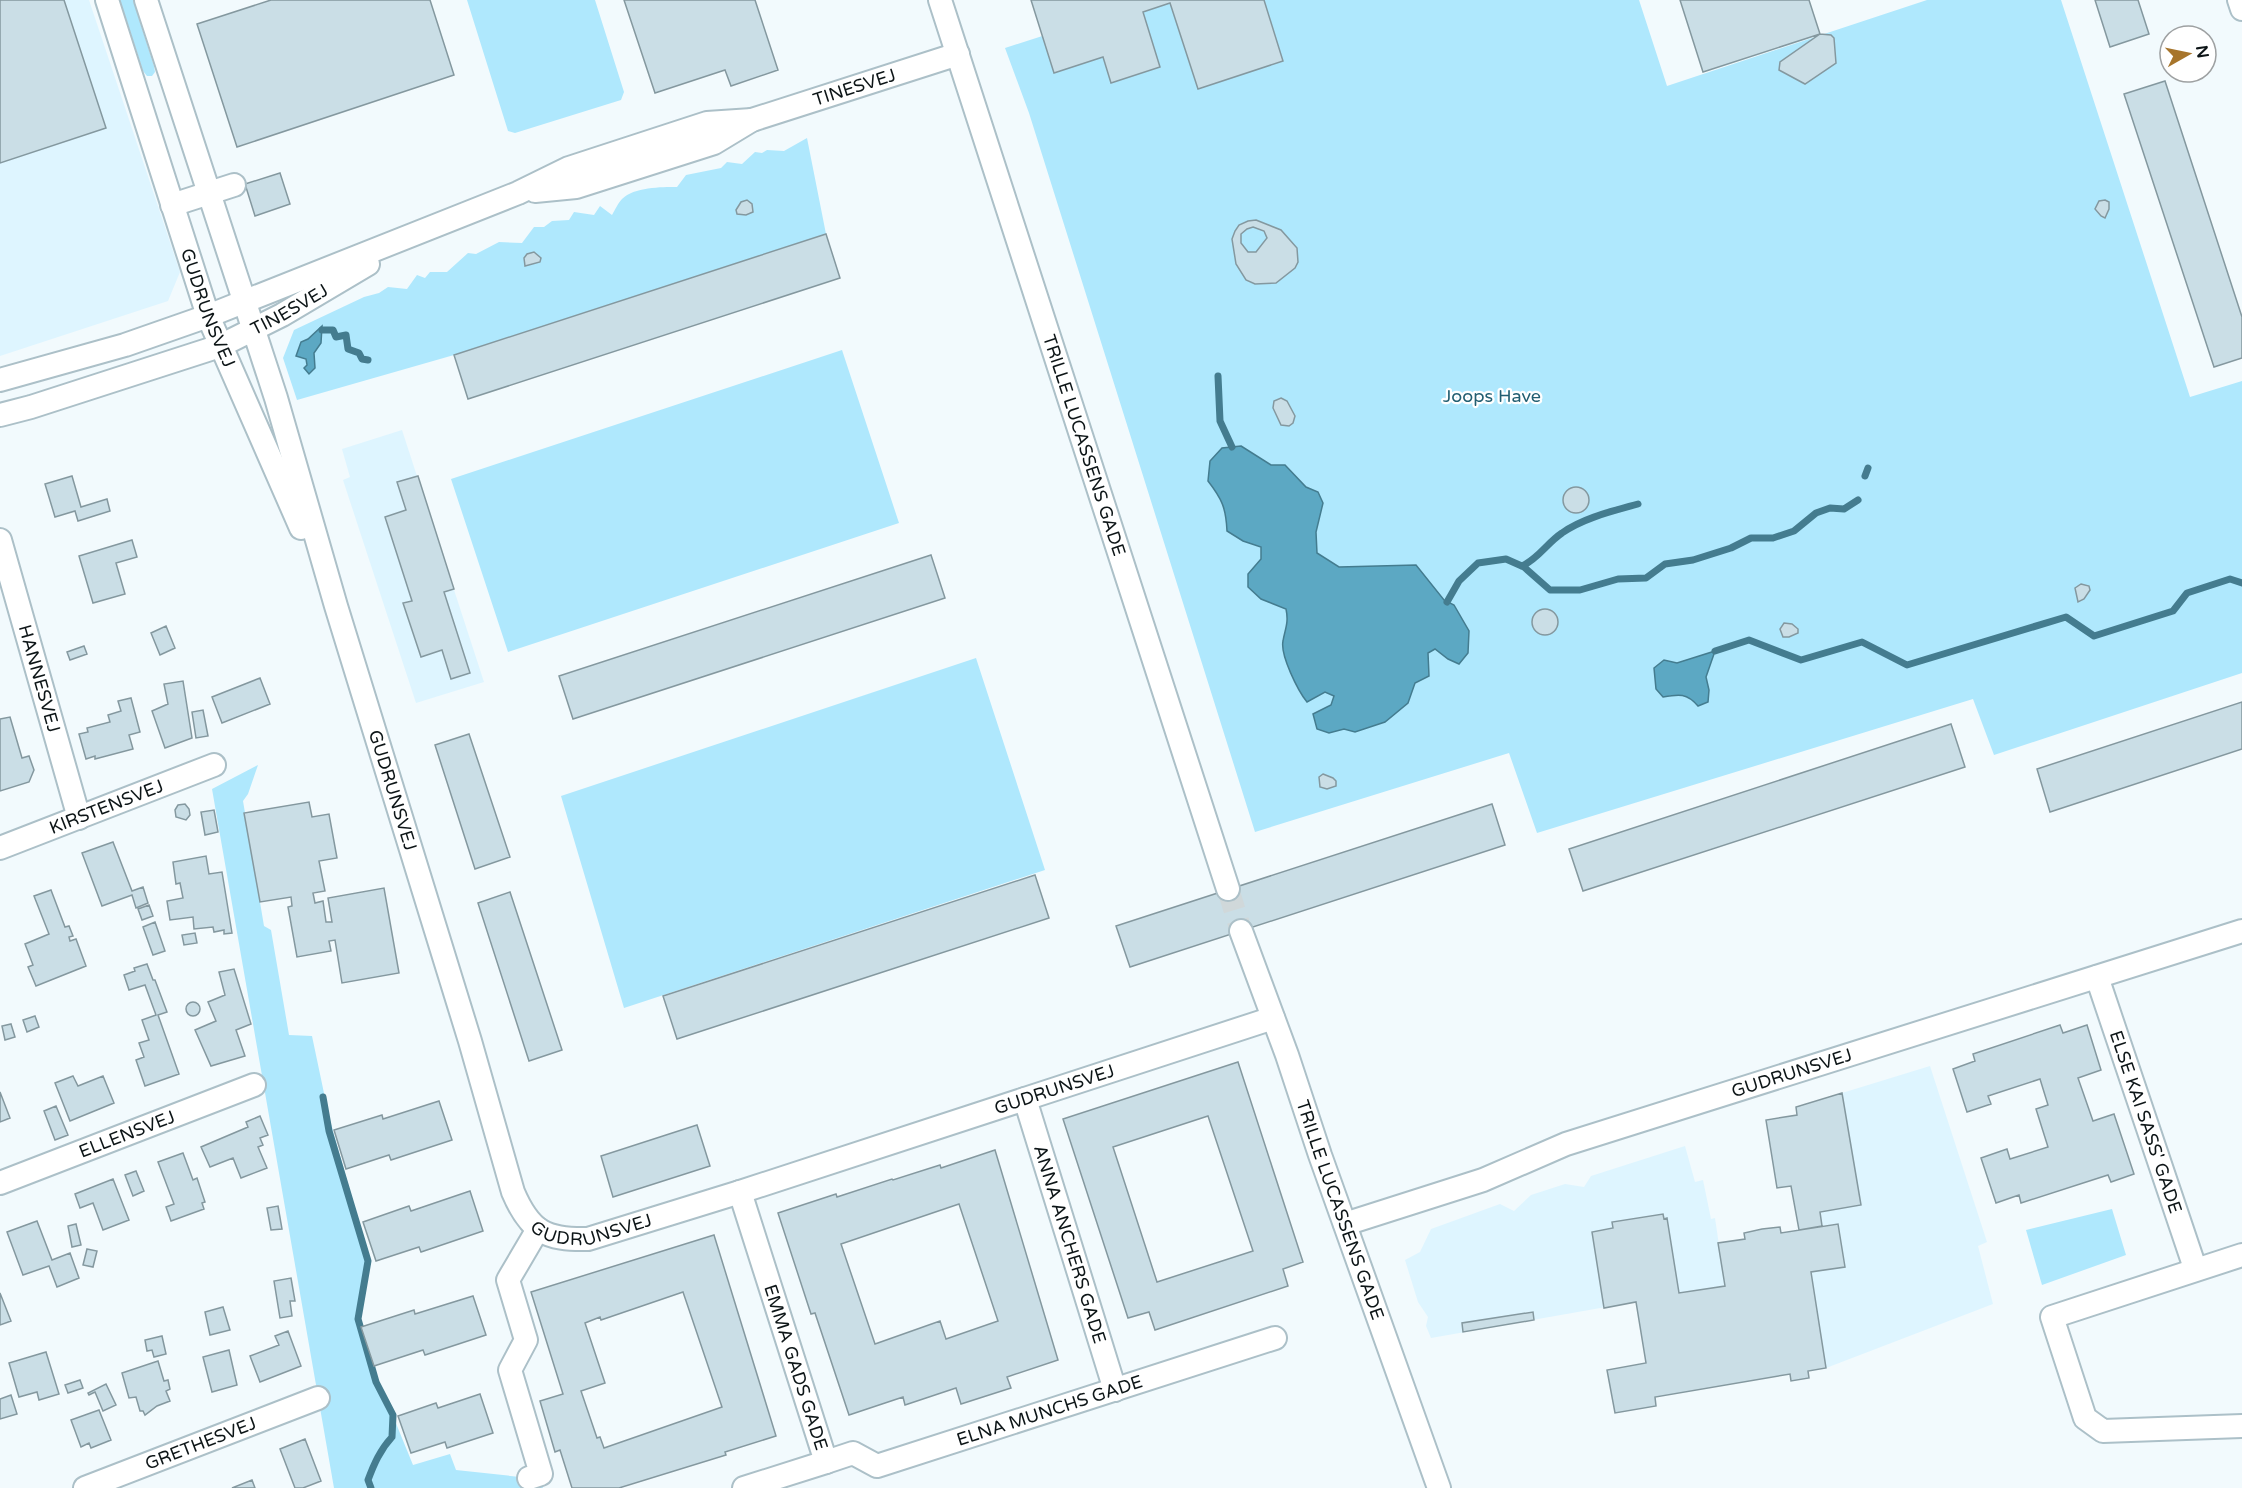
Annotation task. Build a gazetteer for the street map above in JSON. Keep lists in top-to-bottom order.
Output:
{
  "streets": {
    "street": [
      "TINESVEJ",
      "GUDRUNSVEJ",
      "TRILLE LUCASSENS GADE",
      "HANNESVEJ",
      "KIRSTENSVEJ",
      "ELSE KAI SASS' GADE",
      "ELLENSVEJ",
      "ANNA ANCHERS GADE",
      "EMMA GADS GADE",
      "ELNA MUNCHS GADE",
      "GRETHESVEJ"
    ]
  },
  "crossings": [
    ["TINESVEJ", "GUDRUNSVEJ"],
    ["TINESVEJ", "TRILLE LUCASSENS GADE"],
    ["GUDRUNSVEJ", "TRILLE LUCASSENS GADE"],
    ["GUDRUNSVEJ", "ELSE KAI SASS' GADE"],
    ["GUDRUNSVEJ", "ANNA ANCHERS GADE"],
    ["GUDRUNSVEJ", "EMMA GADS GADE"],
    ["HANNESVEJ", "KIRSTENSVEJ"],
    ["ANNA ANCHERS GADE", "ELNA MUNCHS GADE"],
    ["EMMA GADS GADE", "ELNA MUNCHS GADE"]
  ],
  "parks": ["Joops Have"],
  "north": "right"
}
